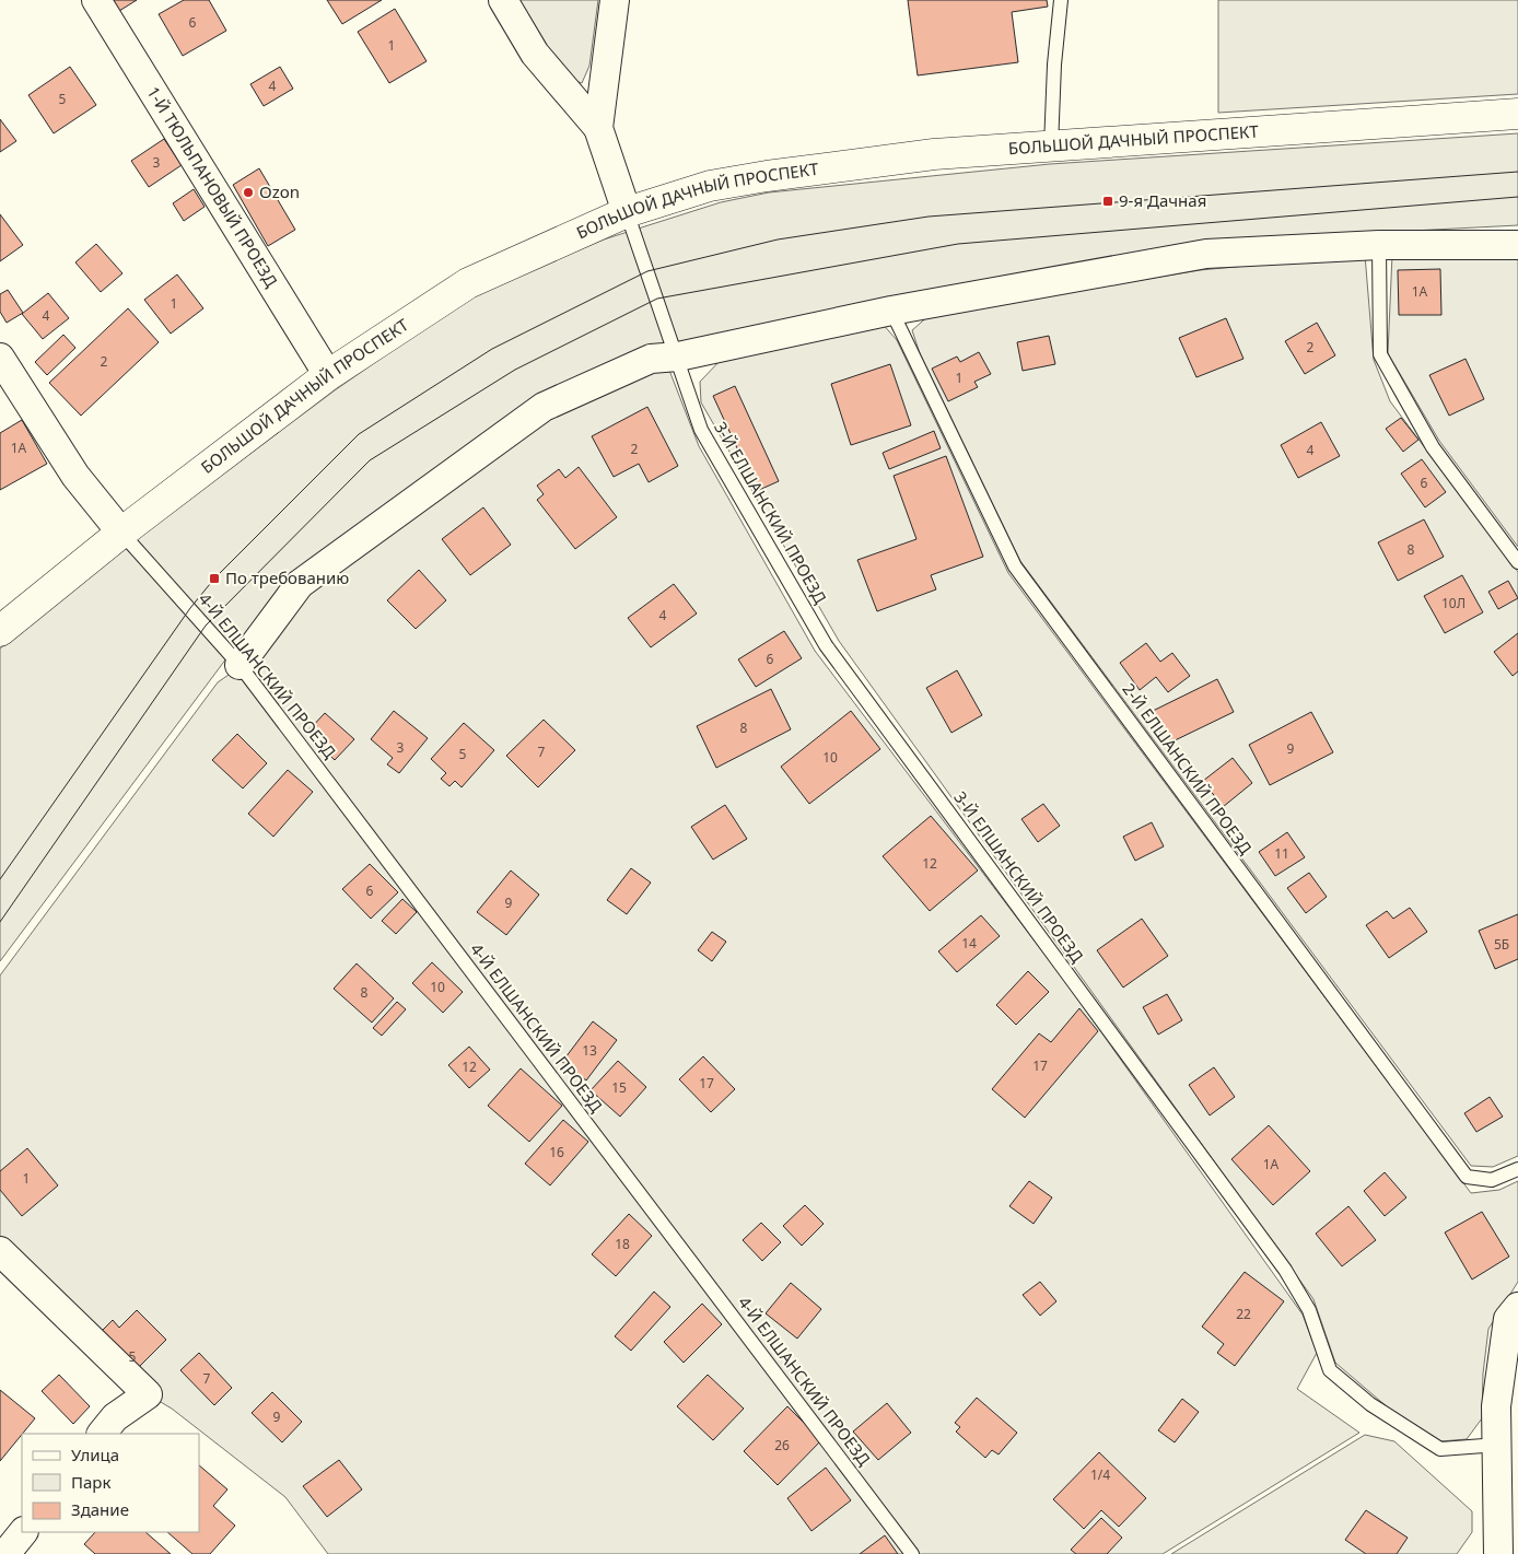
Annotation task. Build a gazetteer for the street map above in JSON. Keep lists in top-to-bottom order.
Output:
{
  "streets": {
    "main road": ["БОЛЬШОЙ ДАЧНЫЙ ПРОСПЕКТ"],
    "street": ["1-Й ТЮЛЬПАНОВЫЙ ПРОЕЗД"],
    "lane": ["3-Й ЕЛШАНСКИЙ ПРОЕЗД", "4-Й ЕЛШАНСКИЙ ПРОЕЗД", "2-Й ЕЛШАНСКИЙ ПРОЕЗД"]
  },
  "crossings": [
    ["БОЛЬШОЙ ДАЧНЫЙ ПРОСПЕКТ", "1-Й ТЮЛЬПАНОВЫЙ ПРОЕЗД"],
    ["БОЛЬШОЙ ДАЧНЫЙ ПРОСПЕКТ", "3-Й ЕЛШАНСКИЙ ПРОЕЗД"],
    ["БОЛЬШОЙ ДАЧНЫЙ ПРОСПЕКТ", "4-Й ЕЛШАНСКИЙ ПРОЕЗД"]
  ],
  "places": {
    "other": ["Ozon"],
    "transit": ["9-я Дачная", "По требованию"]
  },
  "house_numbers": [
    "6",
    "1",
    "4",
    "5",
    "3",
    "1А",
    "1",
    "4",
    "2",
    "2",
    "1",
    "1А",
    "2",
    "4",
    "6",
    "8",
    "10Л",
    "4",
    "6",
    "8",
    "3",
    "9",
    "7",
    "5",
    "10",
    "11",
    "12",
    "6",
    "9",
    "14",
    "5Б",
    "10",
    "8",
    "13",
    "17",
    "12",
    "17",
    "15",
    "16",
    "1А",
    "1",
    "18",
    "22",
    "5",
    "7",
    "9",
    "26",
    "1/4"
  ],
  "legend": ["Улица", "Парк", "Здание"]
}
